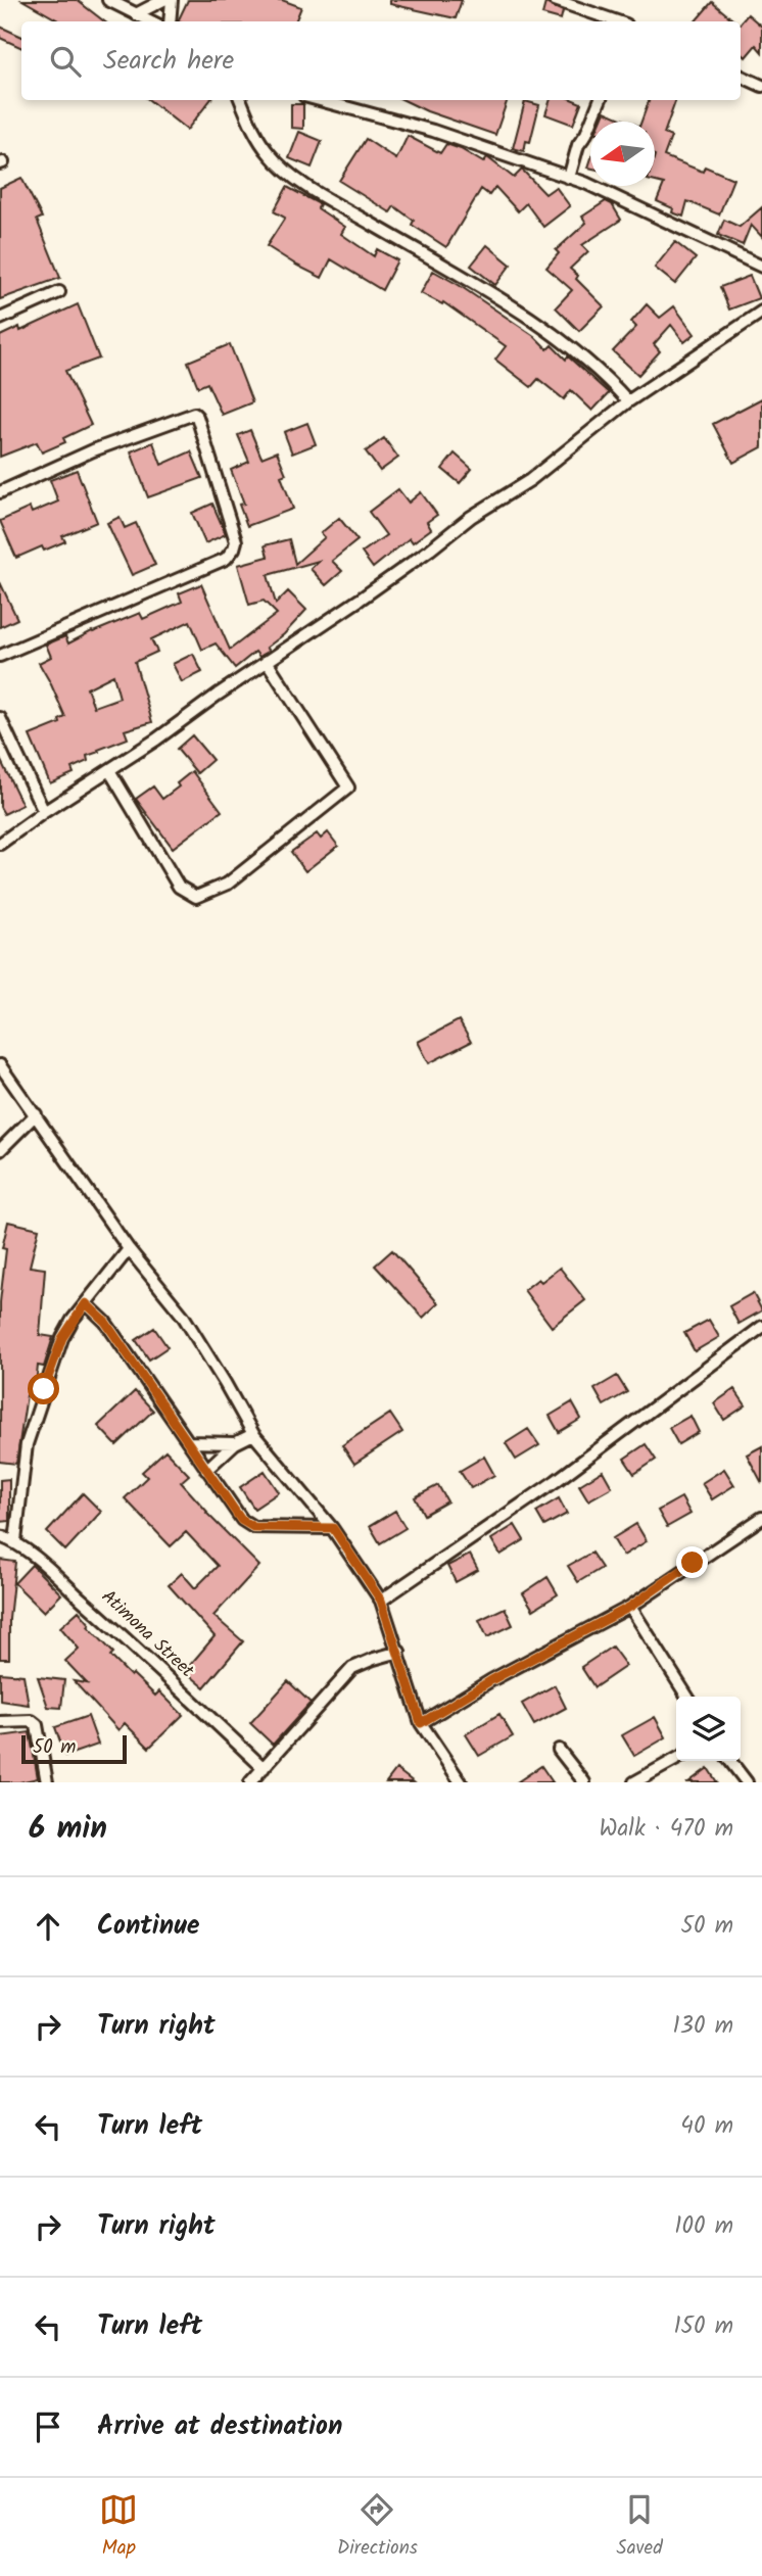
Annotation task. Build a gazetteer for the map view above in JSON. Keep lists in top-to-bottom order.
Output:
{
  "streets": {
    "street": ["Atimona Street"]
  },
  "scale_bar": "50 m",
  "north": "left",
  "page": {
    "search": "Search here",
    "scale": "50 m",
    "heading": ["6 min", "Walk · 470 m"],
    "list": [
      ["Continue", "50 m"],
      ["Turn right", "130 m"],
      ["Turn left", "40 m"],
      ["Turn right", "100 m"],
      ["Turn left", "150 m"],
      "Arrive at destination"
    ],
    "nav": ["Map", "Directions", "Saved"]
  }
}
